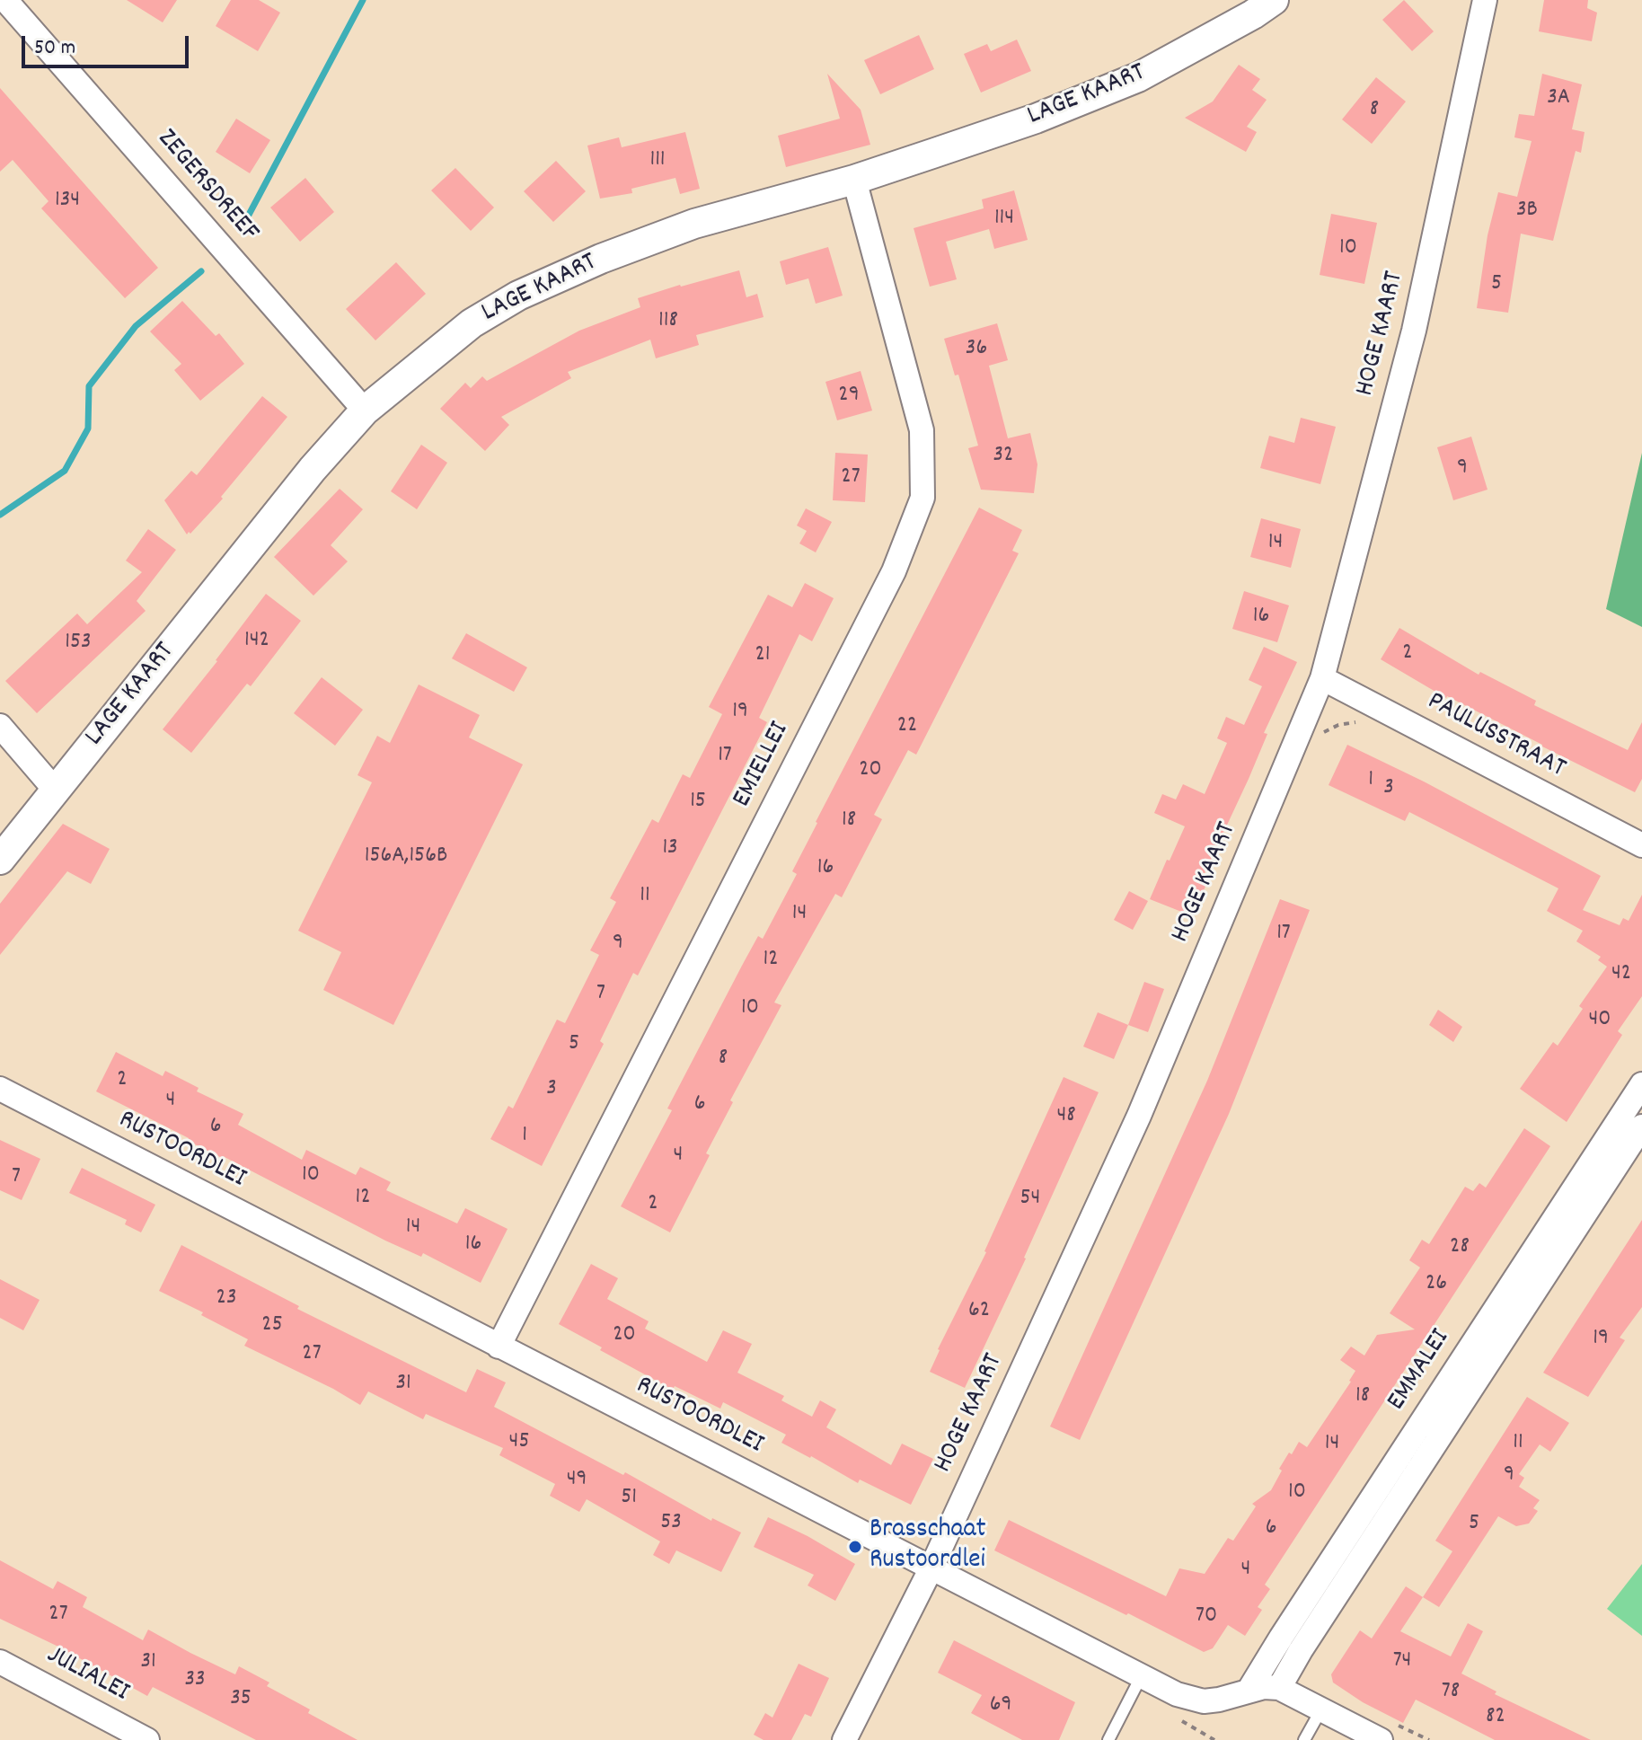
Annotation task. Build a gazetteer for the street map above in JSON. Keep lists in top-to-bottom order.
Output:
{
  "streets": {
    "street": [
      "LAGE KAART",
      "ZEGERSDREEF",
      "HOGE KAART",
      "PAULUSSTRAAT",
      "EMIELLEI",
      "RUSTOORDLEI",
      "EMMALEI",
      "JULIALEI"
    ]
  },
  "crossings": [
    ["LAGE KAART", "ZEGERSDREEF"],
    ["LAGE KAART", "EMIELLEI"],
    ["HOGE KAART", "PAULUSSTRAAT"],
    ["HOGE KAART", "RUSTOORDLEI"],
    ["EMIELLEI", "RUSTOORDLEI"],
    ["RUSTOORDLEI", "EMMALEI"]
  ],
  "places": ["Brasschaat Rustoordlei"],
  "house_numbers": [
    "3A",
    "8",
    "111",
    "134",
    "3B",
    "114",
    "10",
    "5",
    "118",
    "36",
    "29",
    "32",
    "9",
    "27",
    "14",
    "16",
    "142",
    "153",
    "2",
    "21",
    "19",
    "22",
    "17",
    "20",
    "1",
    "3",
    "15",
    "18",
    "13",
    "156A,156B",
    "16",
    "11",
    "14",
    "17",
    "9",
    "12",
    "42",
    "7",
    "10",
    "40",
    "5",
    "8",
    "2",
    "3",
    "4",
    "6",
    "48",
    "6",
    "1",
    "4",
    "10",
    "7",
    "12",
    "54",
    "2",
    "14",
    "16",
    "28",
    "26",
    "23",
    "62",
    "25",
    "20",
    "19",
    "27",
    "31",
    "18",
    "45",
    "11",
    "14",
    "9",
    "49",
    "10",
    "51",
    "53",
    "5",
    "6",
    "4",
    "27",
    "70",
    "74",
    "31",
    "33",
    "78",
    "35",
    "69",
    "82"
  ],
  "scale_bar": "50 m"
}
